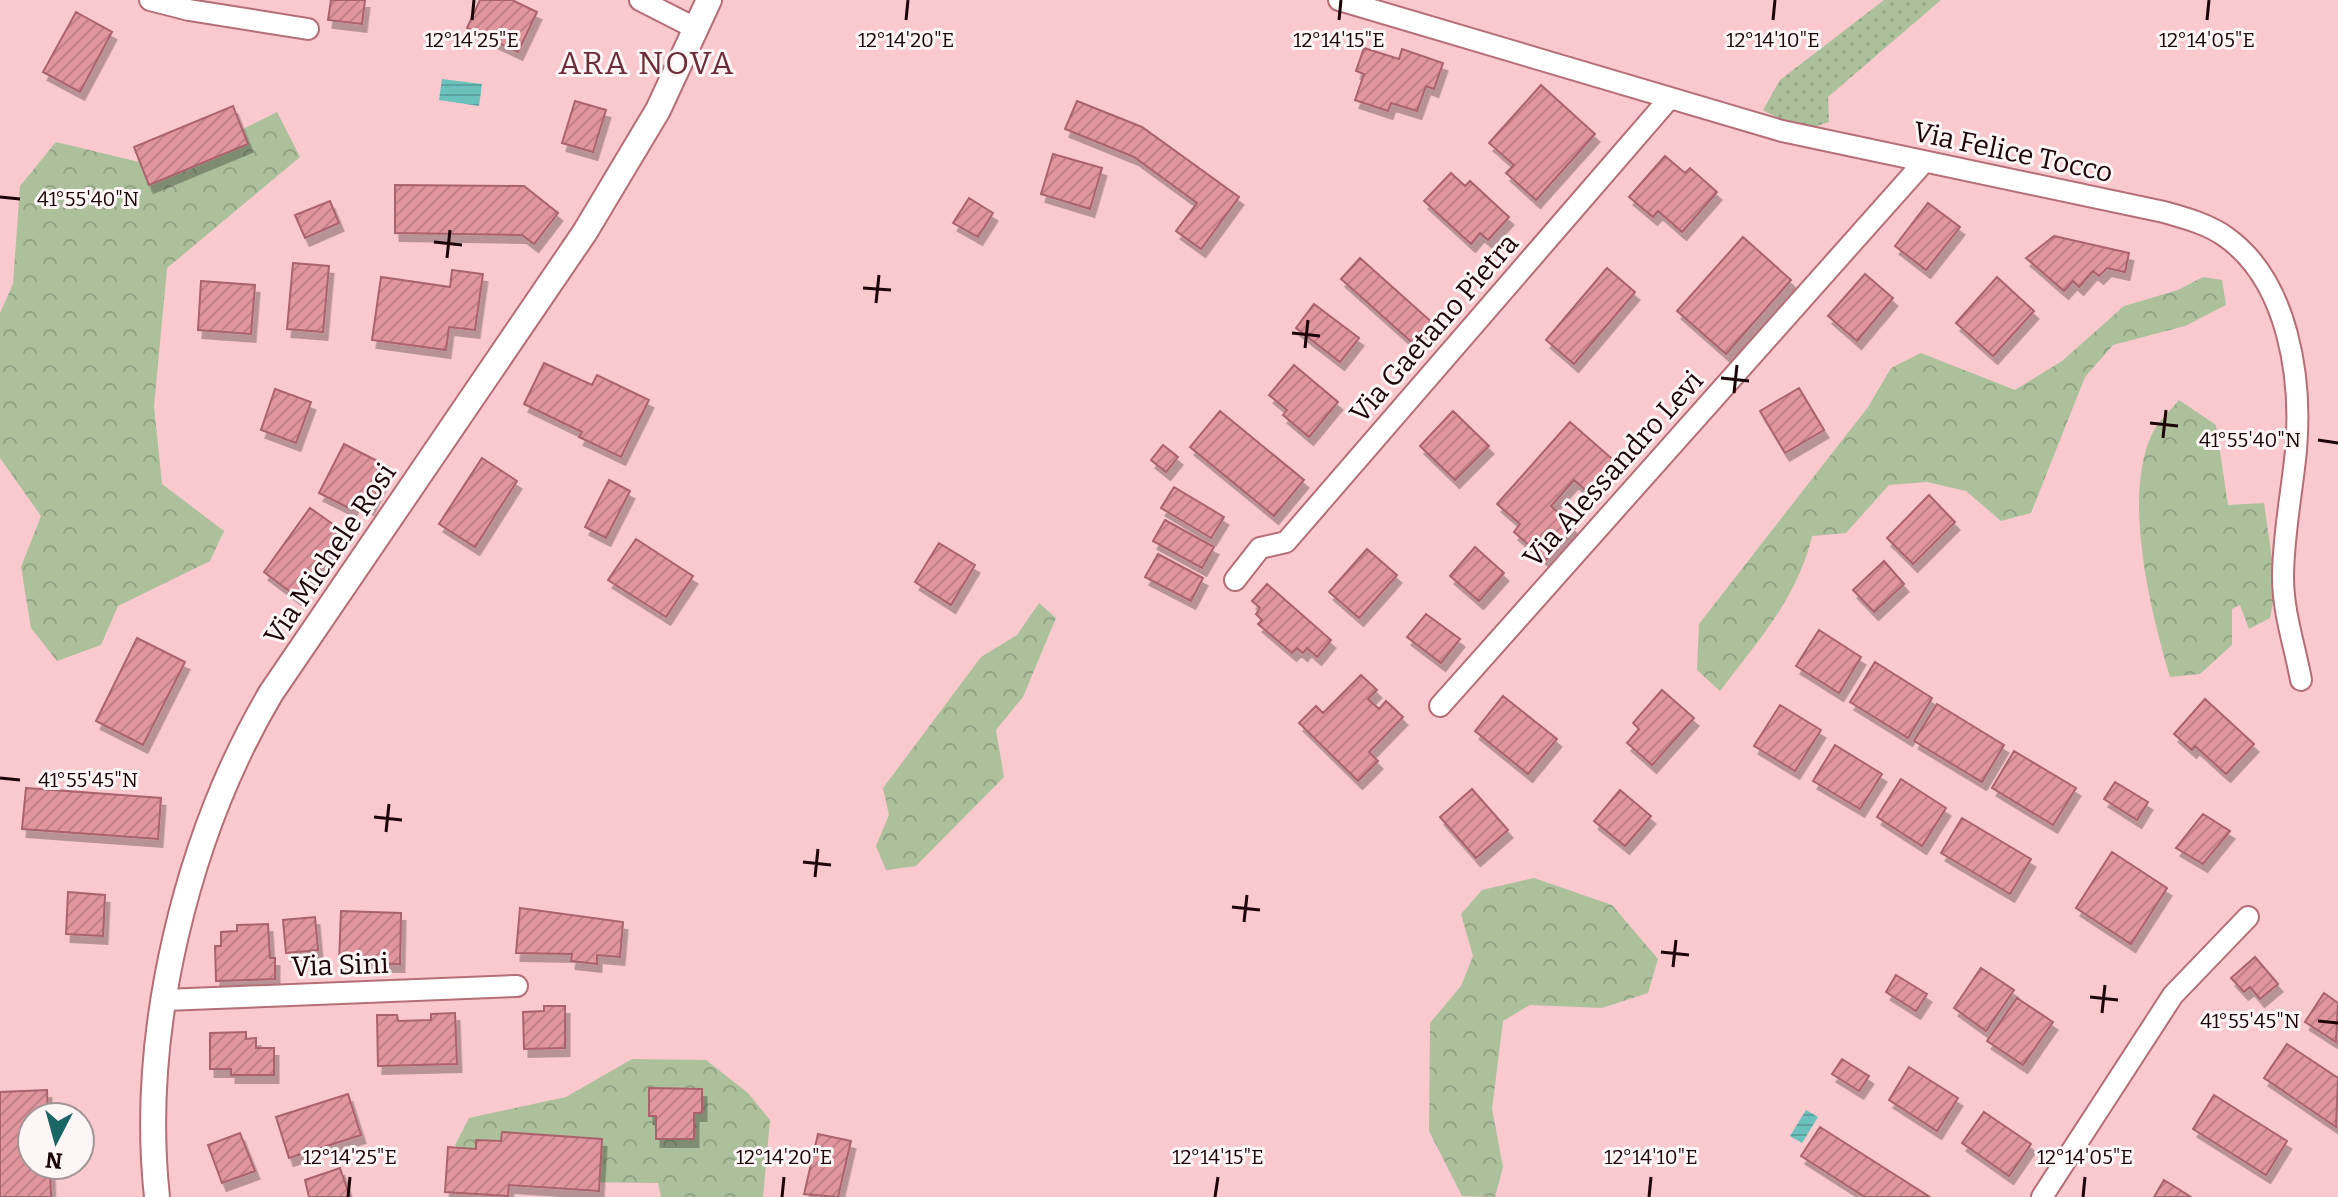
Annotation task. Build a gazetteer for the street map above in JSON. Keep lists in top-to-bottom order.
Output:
{
  "streets": {
    "street": [
      "Via Felice Tocco",
      "Via Gaetano Pietra",
      "Via Alessandro Levi",
      "Via Michele Rosi",
      "Via Sini"
    ]
  },
  "crossings": [
    ["Via Felice Tocco", "Via Gaetano Pietra"],
    ["Via Felice Tocco", "Via Alessandro Levi"],
    ["Via Michele Rosi", "Via Sini"]
  ],
  "districts": ["ARA NOVA"],
  "north": "bottom",
  "coordinates": [
    "12°14'25\"E",
    "12°14'20\"E",
    "12°14'15\"E",
    "12°14'10\"E",
    "12°14'05\"E",
    "41°55'40\"N",
    "41°55'45\"N"
  ]
}
